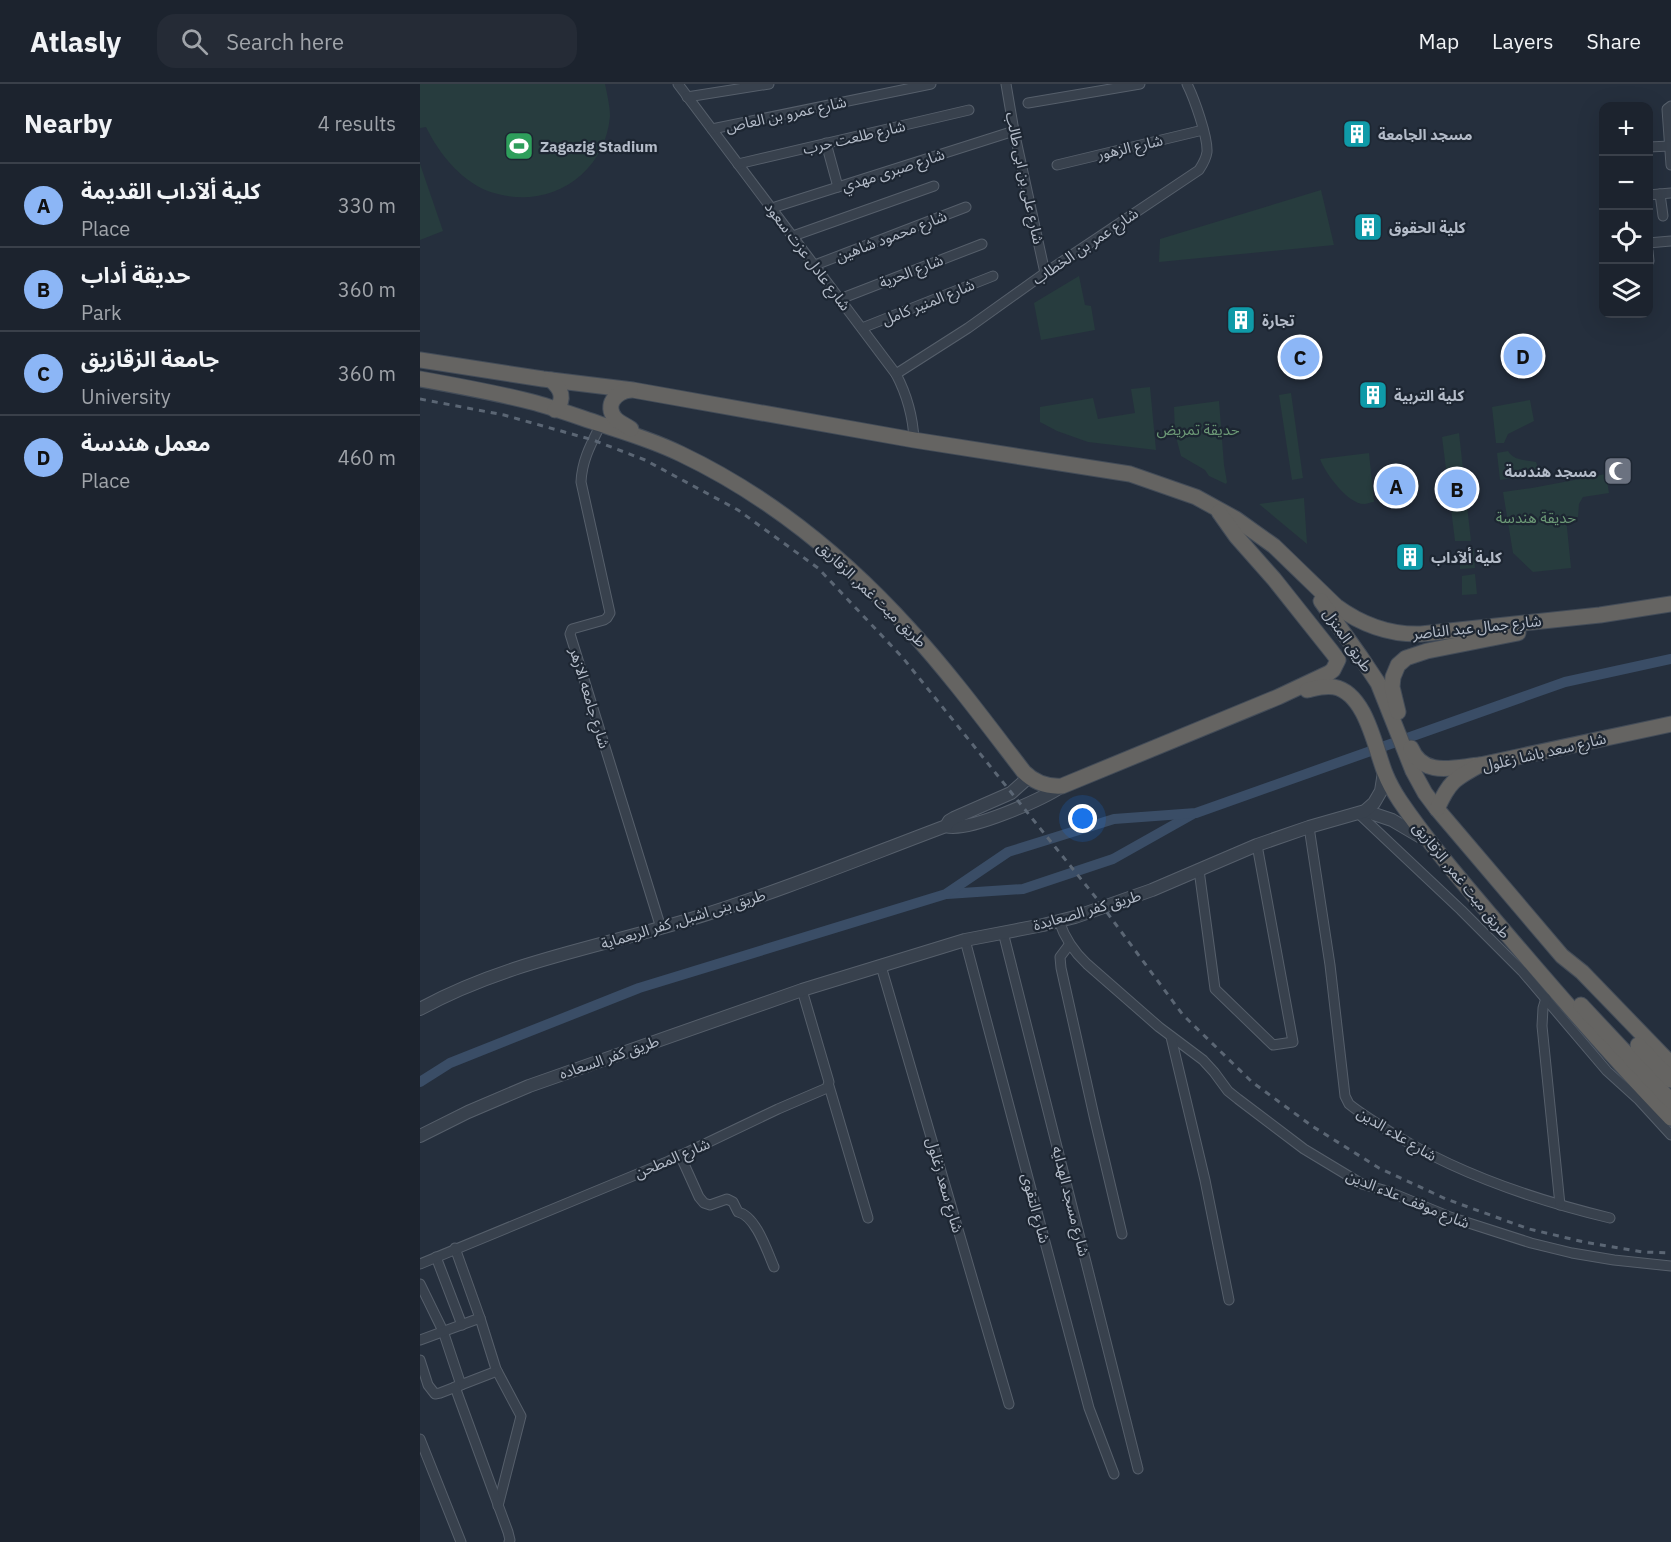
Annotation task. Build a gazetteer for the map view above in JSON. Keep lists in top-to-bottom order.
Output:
{
  "streets": {
    "highway": [
      "طريق ميت غمر, الزقازيق",
      "شارع جمال عبد الناصر",
      "طريق المنزل",
      "شارع سعد باشا زغلول"
    ],
    "street": [
      "شارع عمرو بن العاص",
      "شارع طلعت حرب",
      "شارع الزهور",
      "شارع صبرى مهدي",
      "شارع على بن ابى طالب",
      "شارع محمود شاهين",
      "شارع عمر بن الخطاب",
      "شارع عادل عزت سعود",
      "شارع الحرية",
      "شارع المنير كامل",
      "شارع جامعه الازهر",
      "طريق كفر الصعايدة",
      "طريق بنى اشبل, كفر الربعماية",
      "طريق كفر السعاده",
      "شارع علاء الدين",
      "شارع المطحن",
      "شارع سعد زغلول",
      "شارع موقف علاء الدين",
      "شارع مسجد الهدايه",
      "شارع التقوى"
    ]
  },
  "crossings": [
    ["شارع عمرو بن العاص", "شارع عادل عزت سعود"],
    ["شارع طلعت حرب", "شارع عادل عزت سعود"],
    ["شارع الزهور", "شارع عمر بن الخطاب"],
    ["شارع صبرى مهدي", "شارع على بن ابى طالب"],
    ["شارع صبرى مهدي", "شارع عادل عزت سعود"],
    ["شارع على بن ابى طالب", "شارع عمر بن الخطاب"],
    ["شارع محمود شاهين", "شارع عادل عزت سعود"],
    ["شارع عمر بن الخطاب", "شارع عادل عزت سعود"],
    ["شارع عادل عزت سعود", "شارع الحرية"],
    ["شارع عادل عزت سعود", "شارع المنير كامل"],
    ["طريق ميت غمر, الزقازيق", "طريق المنزل"],
    ["طريق ميت غمر, الزقازيق", "شارع جامعه الازهر"],
    ["طريق ميت غمر, الزقازيق", "شارع سعد باشا زغلول"],
    ["شارع جمال عبد الناصر", "طريق المنزل"],
    ["شارع جامعه الازهر", "طريق بنى اشبل, كفر الربعماية"],
    ["طريق كفر الصعايدة", "طريق كفر السعاده"],
    ["طريق كفر الصعايدة", "شارع علاء الدين"],
    ["طريق كفر الصعايدة", "شارع سعد زغلول"],
    ["طريق كفر الصعايدة", "شارع موقف علاء الدين"],
    ["طريق كفر الصعايدة", "شارع مسجد الهدايه"],
    ["طريق كفر الصعايدة", "شارع التقوى"]
  ],
  "parks": ["حديقة تمريض", "حديقة هندسة"],
  "places": {
    "building": [
      "مسجد الجامعة",
      "كلية الحقوق",
      "تجارة",
      "كلية التربية",
      "كلية ألآداب"
    ],
    "sports": ["Zagazig Stadium"],
    "mosque": ["مسجد هندسة"]
  },
  "page": {
    "header": "Atlasly",
    "search": "Search here",
    "nav": ["Map", "Layers", "Share"],
    "heading": ["Nearby", "4 results"],
    "map_buttons": ["+", "−"],
    "list": [
      {
        "mark": "A",
        "name": "كلية ألآداب القديمة",
        "note": "Place",
        "value": "330 m"
      },
      {
        "mark": "B",
        "name": "حديقة أداب",
        "note": "Park",
        "value": "360 m"
      },
      {
        "mark": "C",
        "name": "جامعة الزقازيق",
        "note": "University",
        "value": "360 m"
      },
      {
        "mark": "D",
        "name": "معمل هندسة",
        "note": "Place",
        "value": "460 m"
      }
    ],
    "pins": [
      "D",
      "C",
      "A",
      "B"
    ]
  }
}
